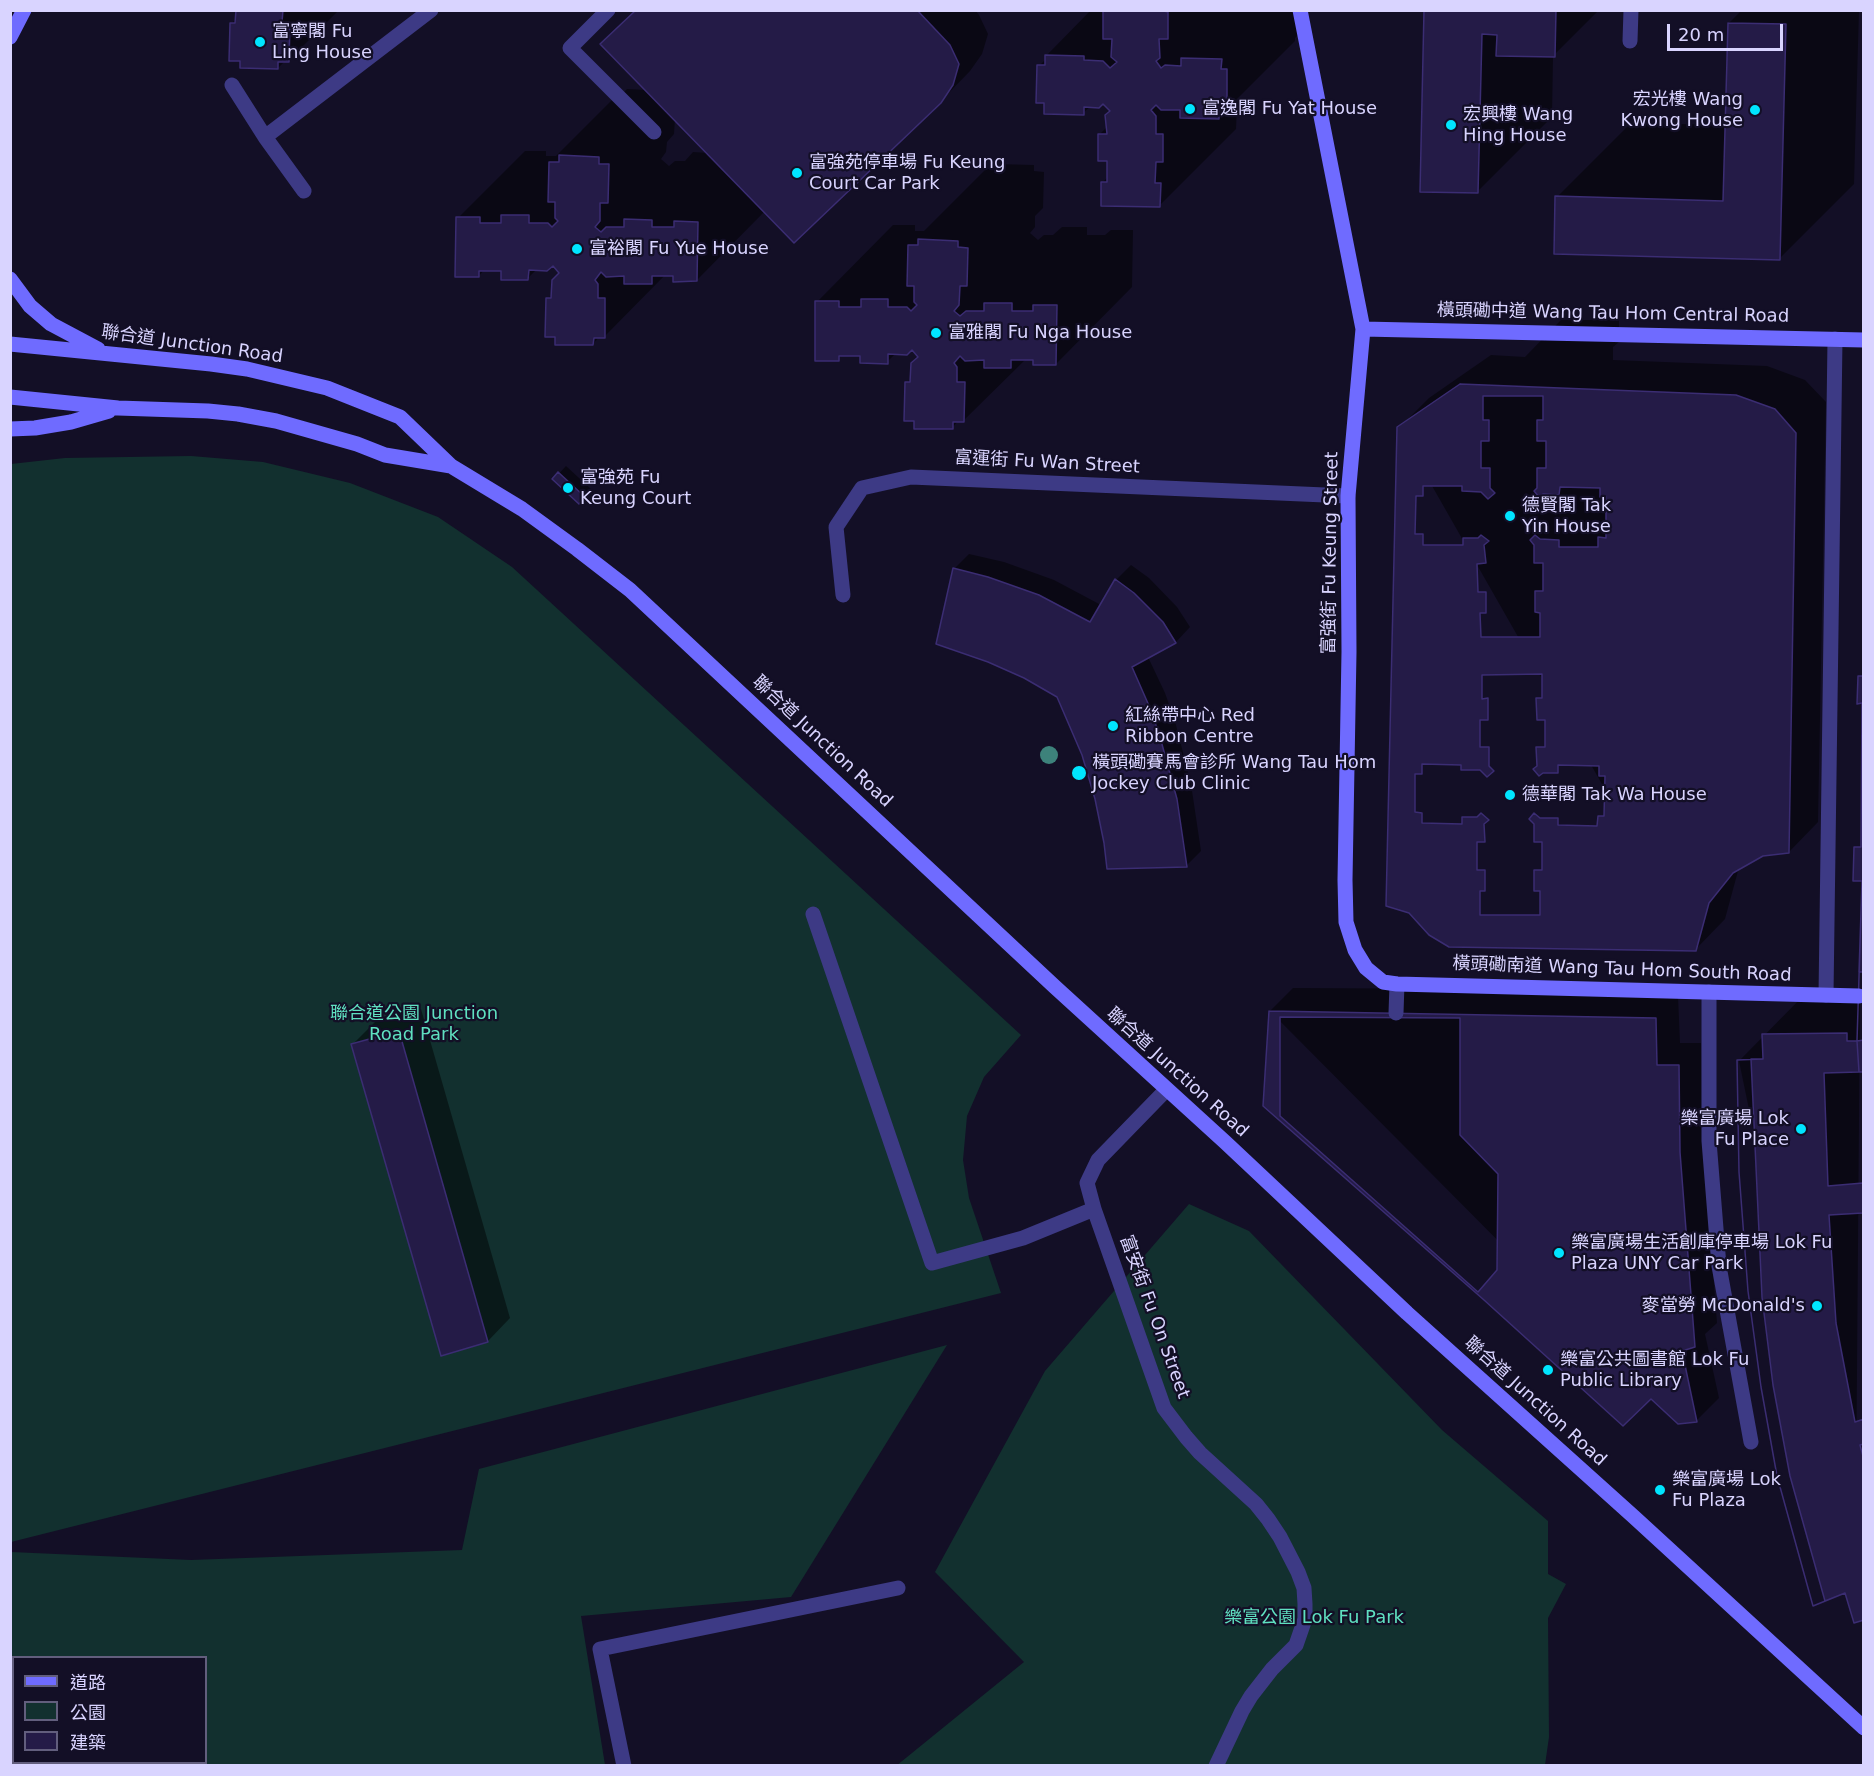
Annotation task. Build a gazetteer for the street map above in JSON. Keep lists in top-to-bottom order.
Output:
{
  "streets": {
    "main road": [
      "橫頭磡中道 Wang Tau Hom Central Road",
      "聯合道 Junction Road",
      "富強街 Fu Keung Street",
      "橫頭磡南道 Wang Tau Hom South Road"
    ],
    "street": ["富運街 Fu Wan Street", "富安街 Fu On Street"]
  },
  "crossings": [
    ["橫頭磡中道 Wang Tau Hom Central Road", "富強街 Fu Keung Street"],
    ["聯合道 Junction Road", "富安街 Fu On Street"],
    ["富運街 Fu Wan Street", "富強街 Fu Keung Street"],
    ["富強街 Fu Keung Street", "橫頭磡南道 Wang Tau Hom South Road"]
  ],
  "parks": ["聯合道公園 Junction Road Park", "樂富公園 Lok Fu Park"],
  "places": [
    "富寧閣 Fu Ling House",
    "富逸閣 Fu Yat House",
    "宏光樓 Wang Kwong House",
    "宏興樓 Wang Hing House",
    "富強苑停車場 Fu Keung Court Car Park",
    "富裕閣 Fu Yue House",
    "富雅閣 Fu Nga House",
    "富強苑 Fu Keung Court",
    "德賢閣 Tak Yin House",
    "紅絲帶中心 Red Ribbon Centre",
    "橫頭磡賽馬會診所 Wang Tau Hom Jockey Club Clinic",
    "德華閣 Tak Wa House",
    "樂富廣場 Lok Fu Place",
    "樂富廣場生活創庫停車場 Lok Fu Plaza UNY Car Park",
    "麥當勞 McDonald's",
    "樂富公共圖書館 Lok Fu Public Library",
    "樂富廣場 Lok Fu Plaza"
  ],
  "legend": ["道路", "公園", "建築"],
  "scale_bar": "20 m"
}
